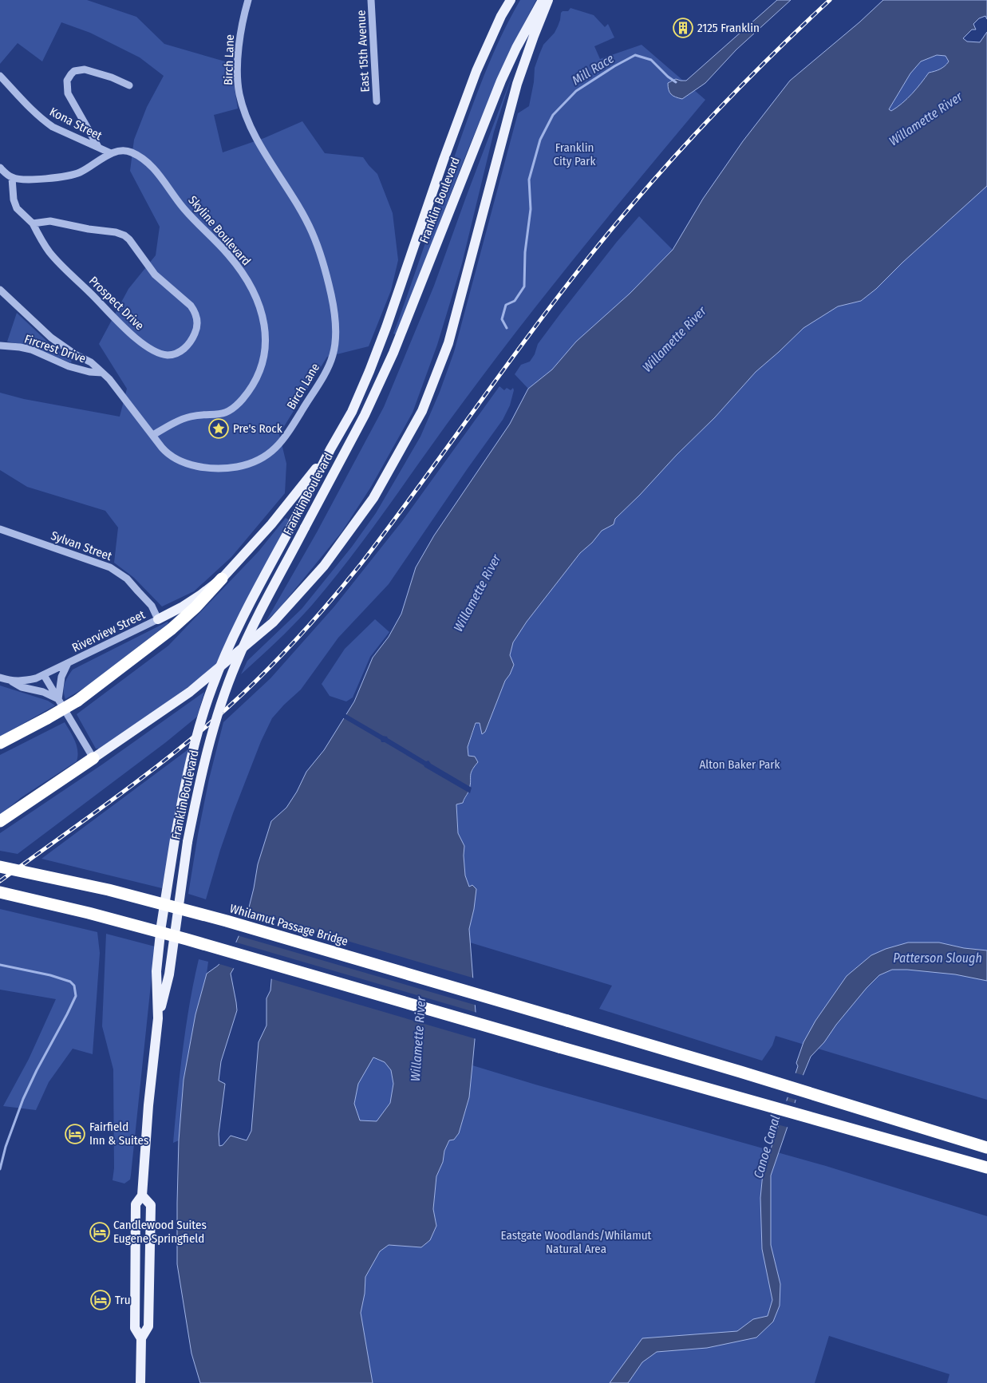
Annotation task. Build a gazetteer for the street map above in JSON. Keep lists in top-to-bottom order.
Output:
{
  "streets": {
    "highway": ["Whilamut Passage Bridge"],
    "main road": ["Franklin Boulevard"],
    "street": [
      "East 15th Avenue",
      "Birch Lane",
      "Kona Street",
      "Skyline Boulevard",
      "Prospect Drive",
      "Fircrest Drive",
      "Sylvan Street",
      "Riverview Street"
    ]
  },
  "crossings": [
    ["Birch Lane", "Skyline Boulevard"],
    ["Birch Lane", "Fircrest Drive"],
    ["Kona Street", "Skyline Boulevard"],
    ["Skyline Boulevard", "Prospect Drive"],
    ["Sylvan Street", "Riverview Street"]
  ],
  "water": [
    "Mill Race",
    "Willamette River",
    "Patterson Slough",
    "Canoe Canal"
  ],
  "parks": ["Franklin City Park", "Alton Baker Park", "Eastgate Woodlands/Whilamut Natural Area"],
  "places": {
    "building": ["2125 Franklin"],
    "place": ["Pre's Rock"],
    "hotel": ["Fairfield Inn & Suites", "Candlewood Suites Eugene Springfield", "Tru"]
  }
}
